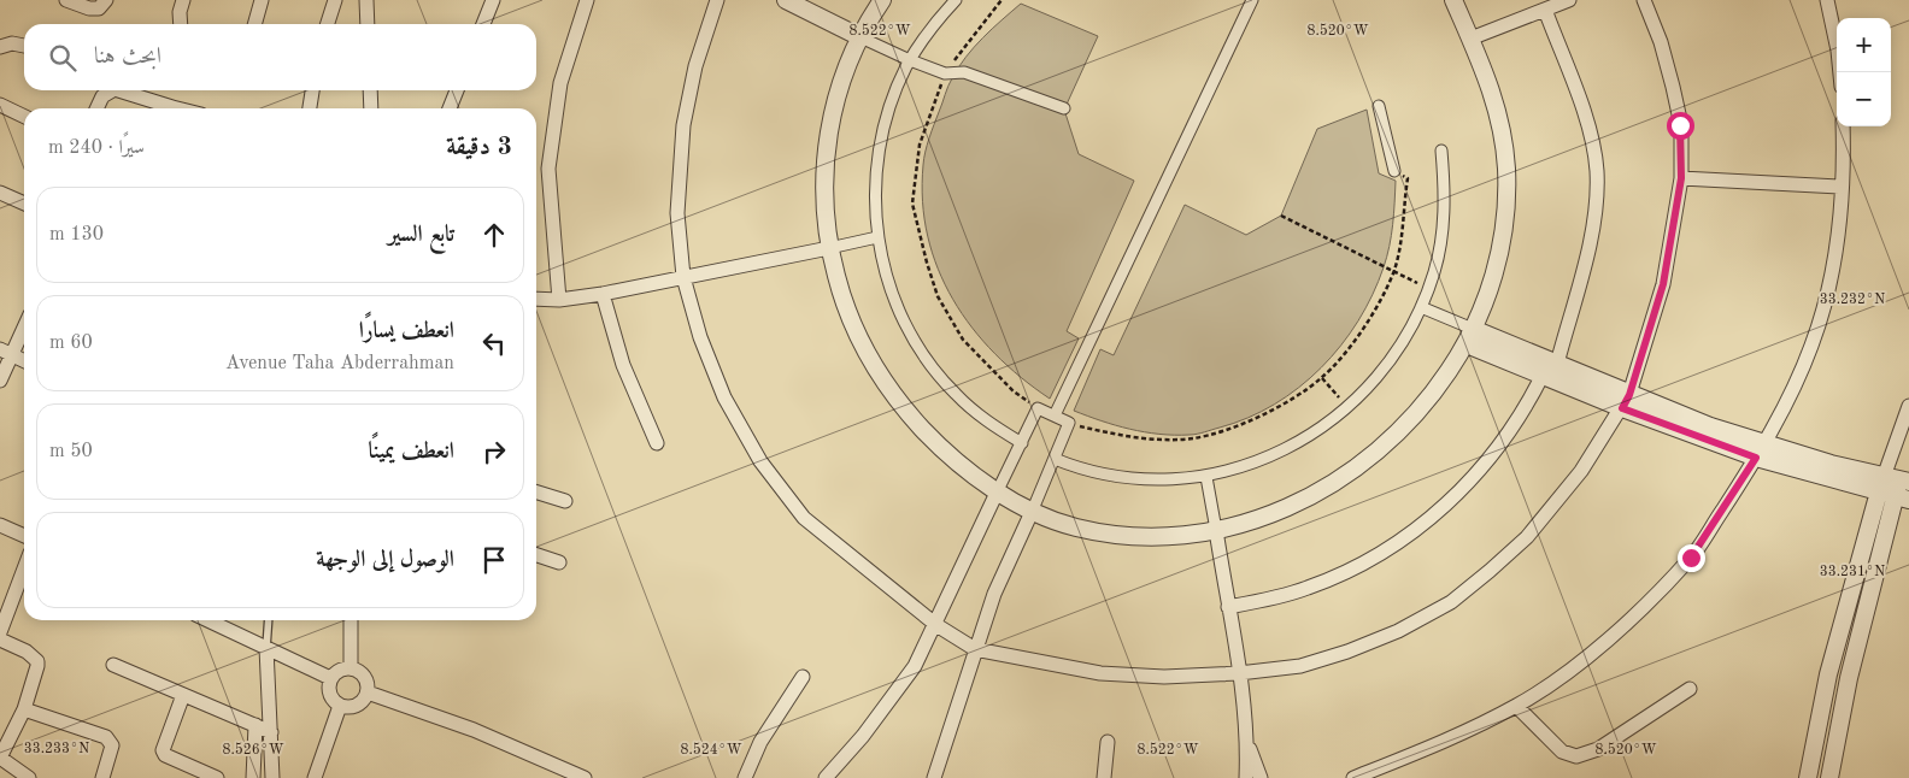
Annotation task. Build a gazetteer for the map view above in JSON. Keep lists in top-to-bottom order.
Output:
{
  "page": {
    "map_buttons": ["+", "−"],
    "search": "ابحث هنا",
    "heading": ["3 دقيقة", "سيرًا · 240 m"],
    "list": [
      ["تابع السير", "130 m"],
      ["انعطف يسارًا", "Avenue Taha Abderrahman", "60 m"],
      ["انعطف يمينًا", "50 m"],
      "الوصول إلى الوجهة"
    ]
  },
  "coordinates": [
    "8.522°W",
    "8.520°W",
    "33.232°N",
    "33.231°N",
    "33.233°N",
    "8.526°W",
    "8.524°W"
  ]
}
